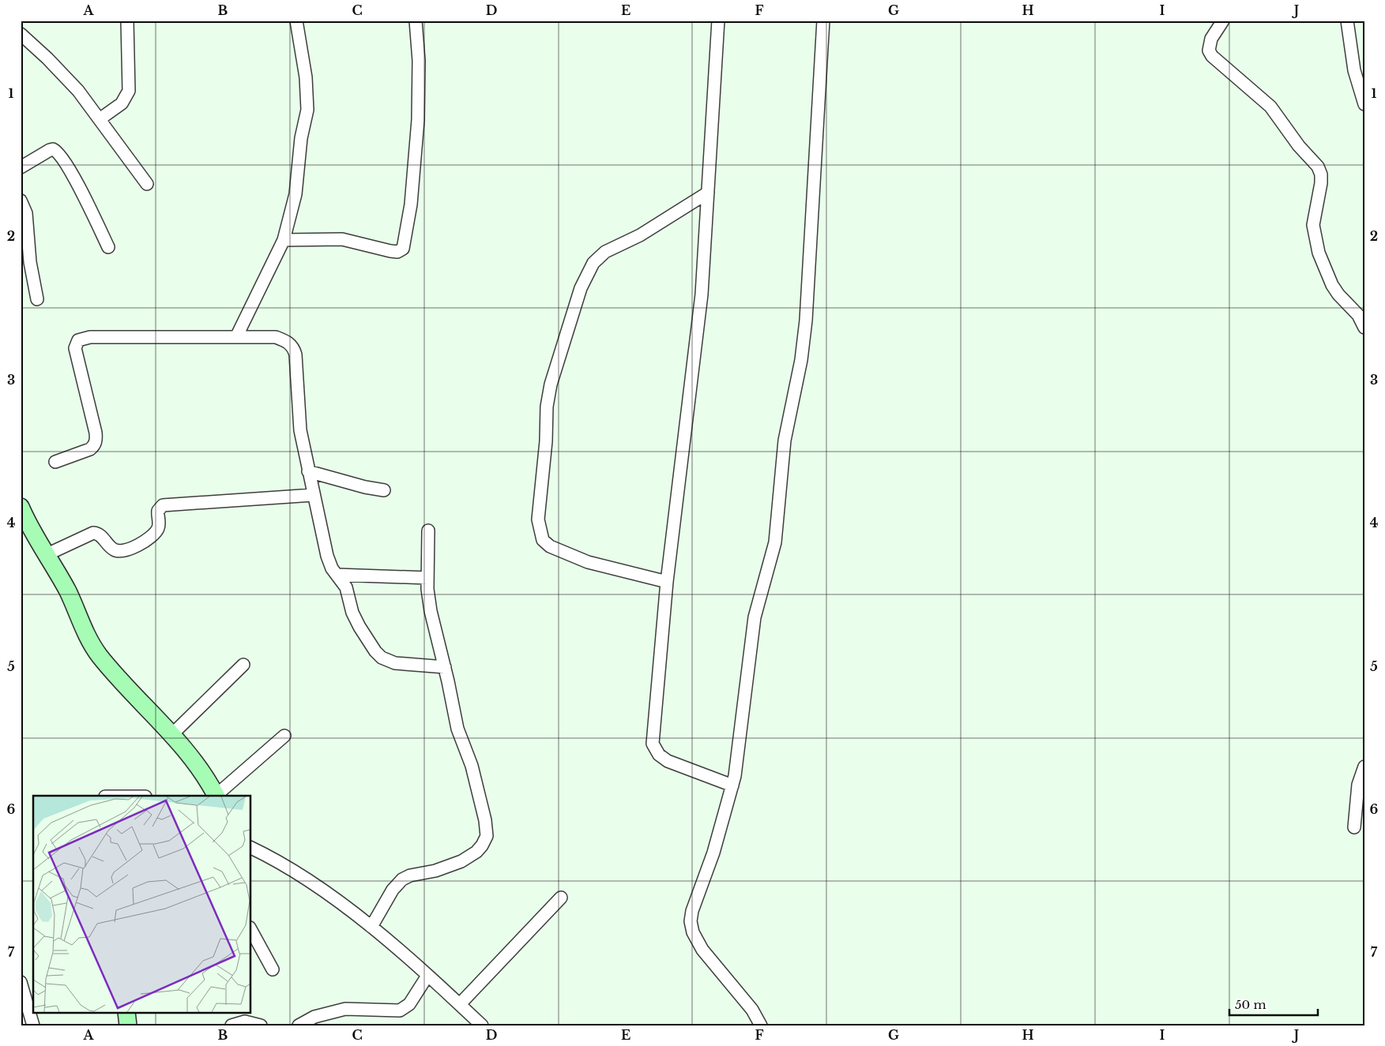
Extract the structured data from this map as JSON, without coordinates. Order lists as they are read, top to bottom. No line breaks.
{"scale_bar":"50 m","grid":{"columns":["A","B","C","D","E","F","G","H","I","J"],"rows":["1","2","3","4","5","6","7"]}}
